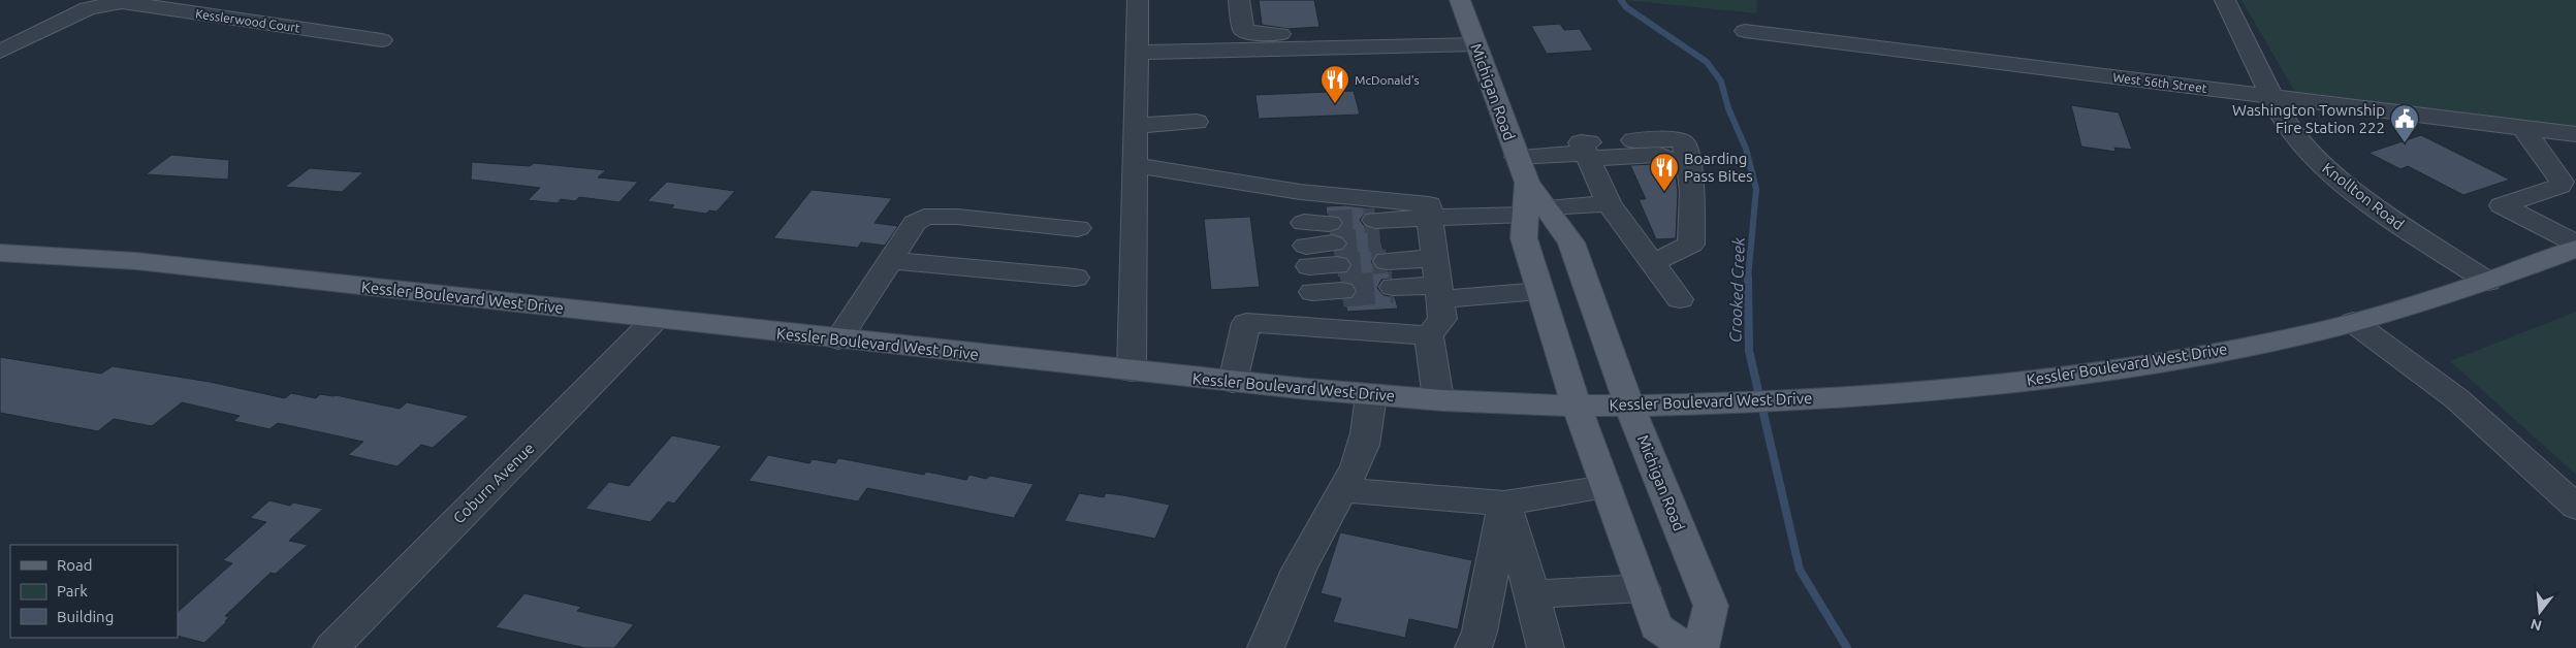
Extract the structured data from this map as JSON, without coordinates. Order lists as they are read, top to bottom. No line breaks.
{"streets":{"main road":["Michigan Road","Kessler Boulevard West Drive"],"street":["Kesslerwood Court","West 56th Street","Knollton Road","Coburn Avenue"]},"crossings":[["West 56th Street","Knollton Road"],["Michigan Road","Kessler Boulevard West Drive"],["Knollton Road","Kessler Boulevard West Drive"],["Kessler Boulevard West Drive","Coburn Avenue"]],"water":["Crooked Creek"],"places":{"restaurant":["McDonald's","Boarding Pass Bites"],"public building":["Washington Township Fire Station 222"]},"legend":["Road","Park","Building"],"north":"bottom"}
